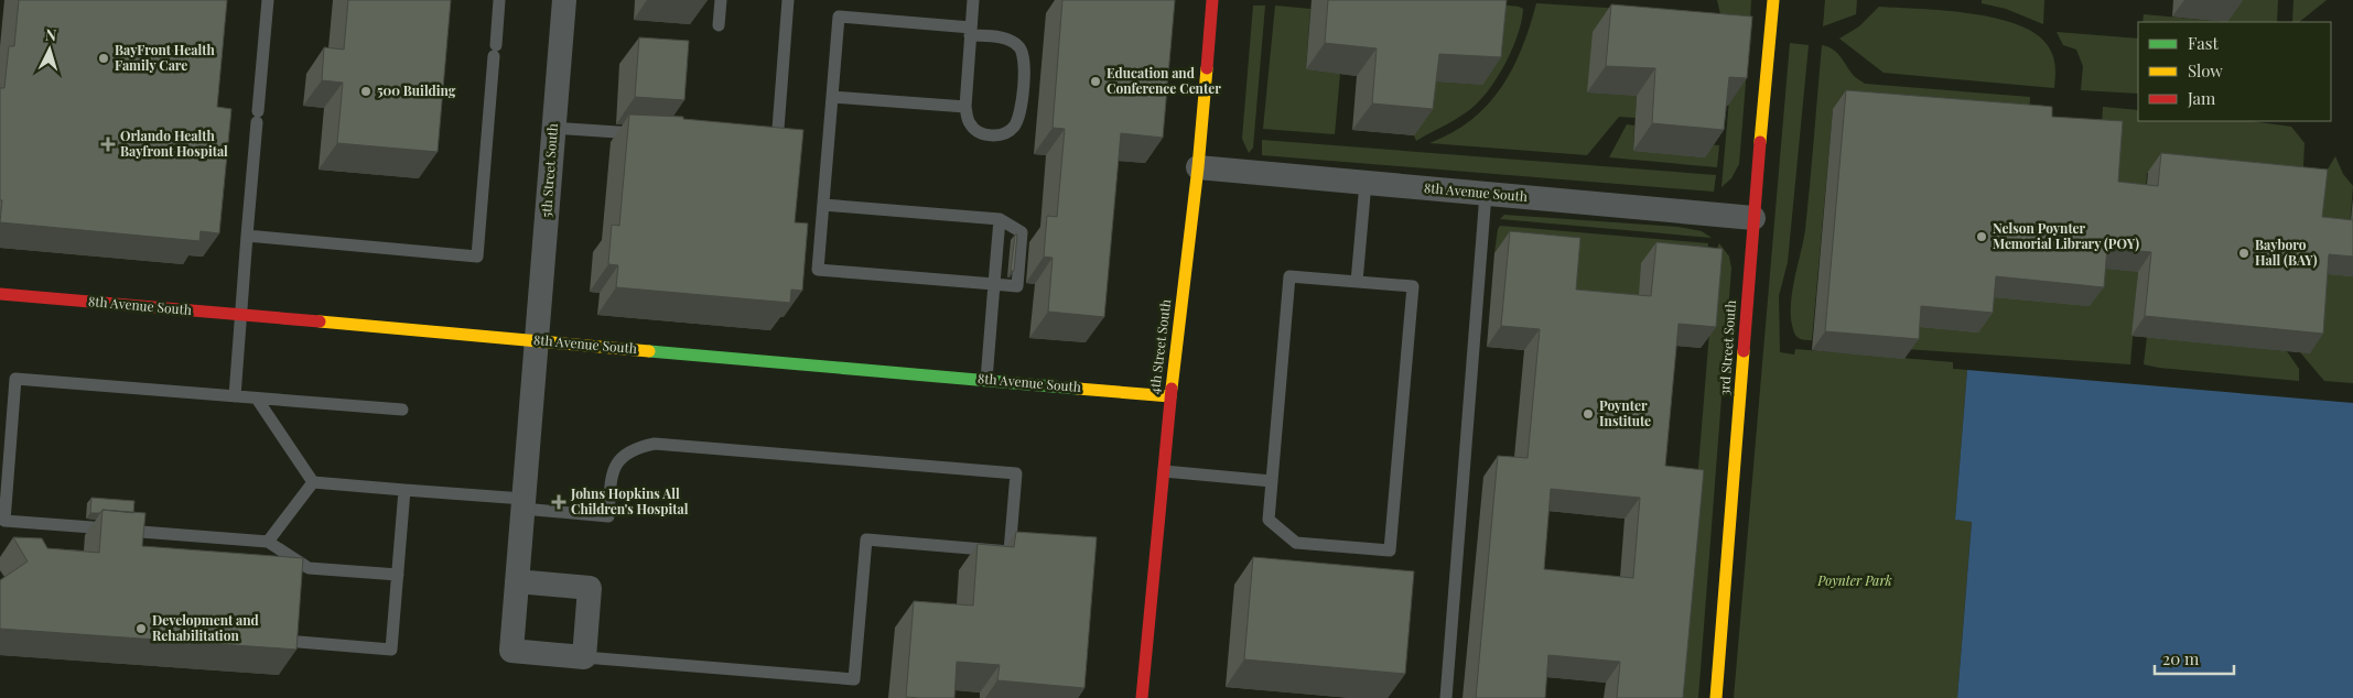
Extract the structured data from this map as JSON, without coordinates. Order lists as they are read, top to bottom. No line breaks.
{"streets":{"street":["5th Street South","8th Avenue South","4th Street South","3rd Street South"]},"crossings":[["5th Street South","8th Avenue South"],["8th Avenue South","4th Street South"],["8th Avenue South","3rd Street South"]],"parks":["Poynter Park"],"places":{"other":["BayFront Health Family Care","Education and Conference Center","500 Building","Nelson Poynter Memorial Library (POY)","Bayboro Hall (BAY)","Poynter Institute","Development and Rehabilitation"],"health":["Orlando Health Bayfront Hospital","Johns Hopkins All Children's Hospital"]},"legend":["Fast","Slow","Jam"],"scale_bar":"20 m","north":"top"}
